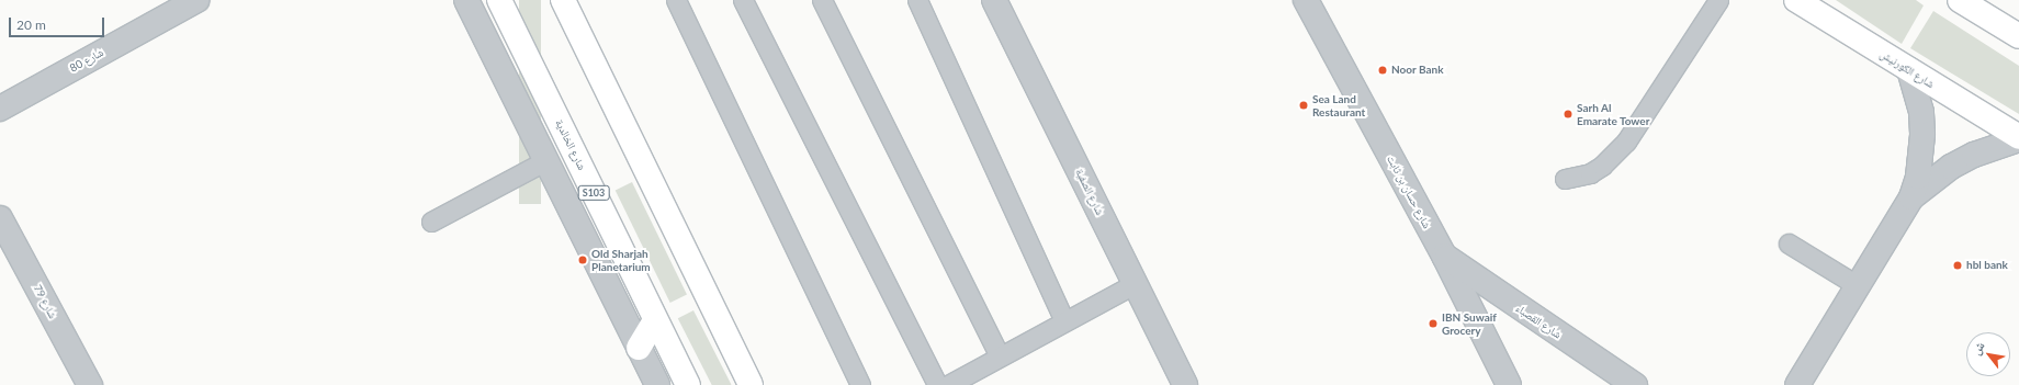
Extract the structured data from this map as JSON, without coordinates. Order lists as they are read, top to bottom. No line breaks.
{"streets":{"main road":["شارع الكورنيش","شارع الخالدية","S103"],"street":["شارع 80","شارع الصفية","شارع حسان بن ثابت","شارع 79","شارع القصباء"]},"crossings":[["شارع حسان بن ثابت","شارع القصباء"]],"places":["Noor Bank","Sea Land Restaurant","Sarh Al Emarate Tower","Old Sharjah Planetarium","hbl bank","IBN Suwaif Grocery"],"scale_bar":"20 m","north":"top left"}
